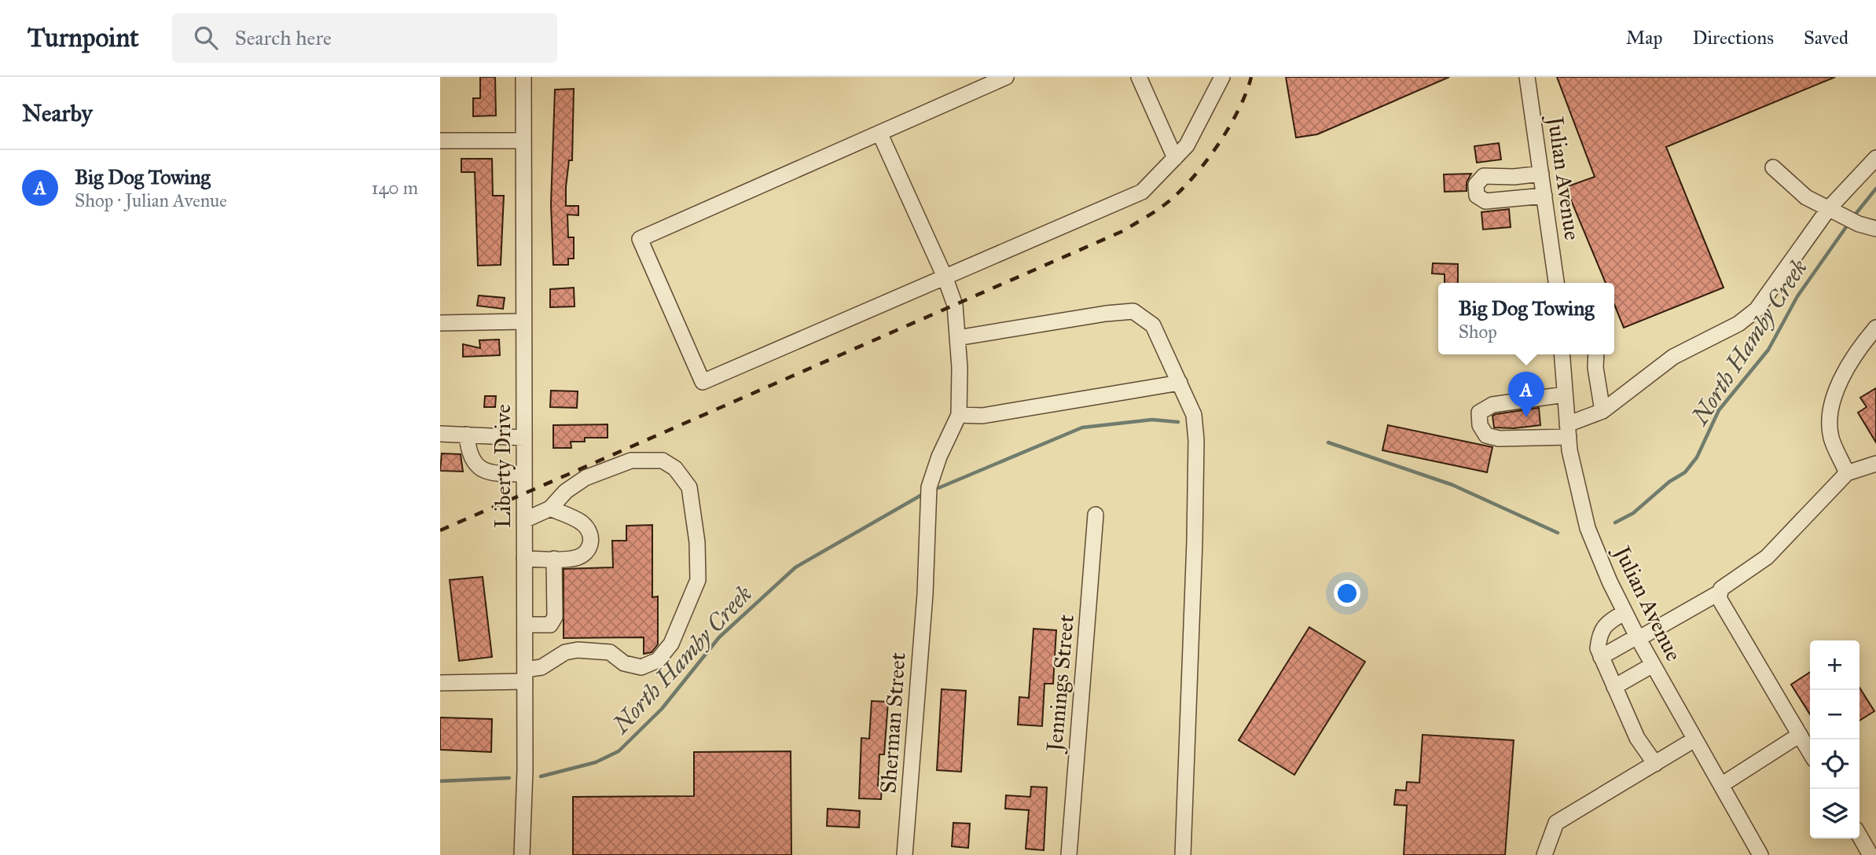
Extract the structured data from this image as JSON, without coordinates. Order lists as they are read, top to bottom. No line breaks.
{"streets":{"street":["Julian Avenue","Liberty Drive","Jennings Street","Sherman Street"]},"water":["North Hamby Creek"],"page":{"header":"Turnpoint","search":"Search here","nav":["Map","Directions","Saved"],"heading":"Nearby","list":[{"mark":"A","name":"Big Dog Towing","note":"Shop · Julian Avenue","value":"140 m"}],"popup":["Big Dog Towing","Shop"],"pins":"A","map_buttons":["+","−"]}}
